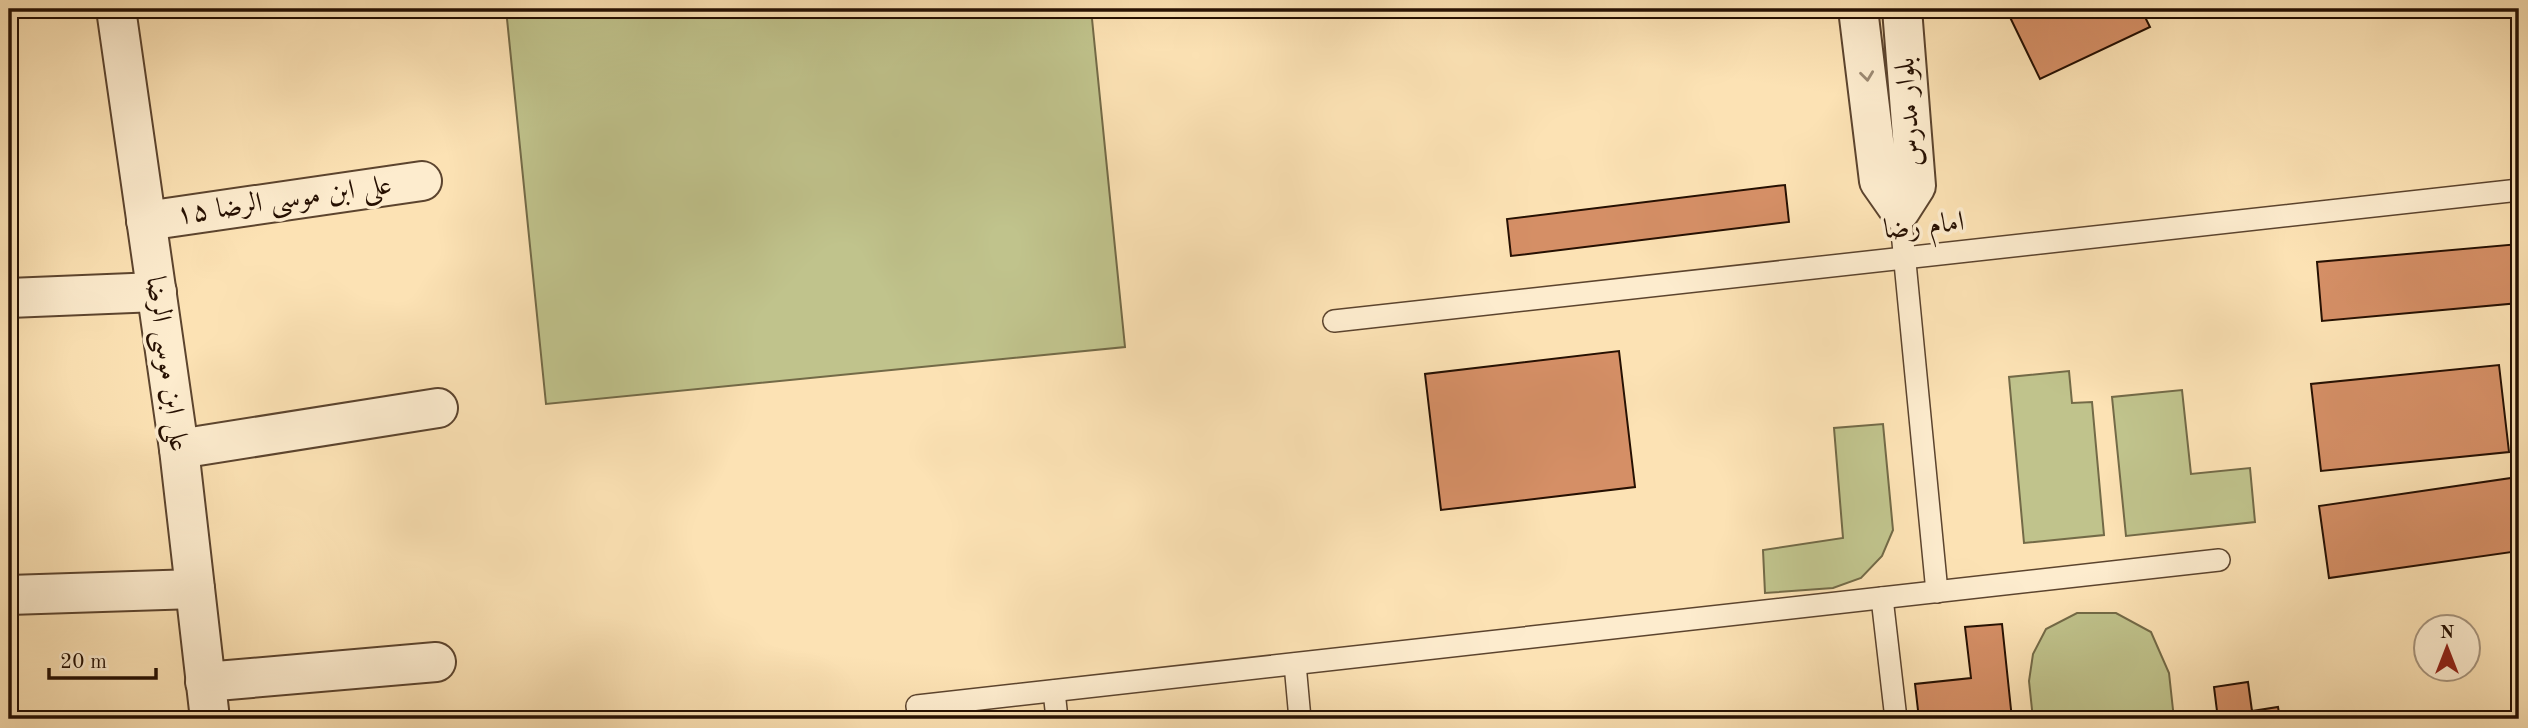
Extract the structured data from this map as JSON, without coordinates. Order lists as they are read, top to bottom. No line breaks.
{"streets":{"street":["بلوار مدرس","علی ابن موسی الرضا ۱۵","علی ابن موسی الرضا"],"lane":["امام رضا"]},"crossings":[["علی ابن موسی الرضا ۱۵","علی ابن موسی الرضا"]],"scale_bar":"20 m","north":"top"}
